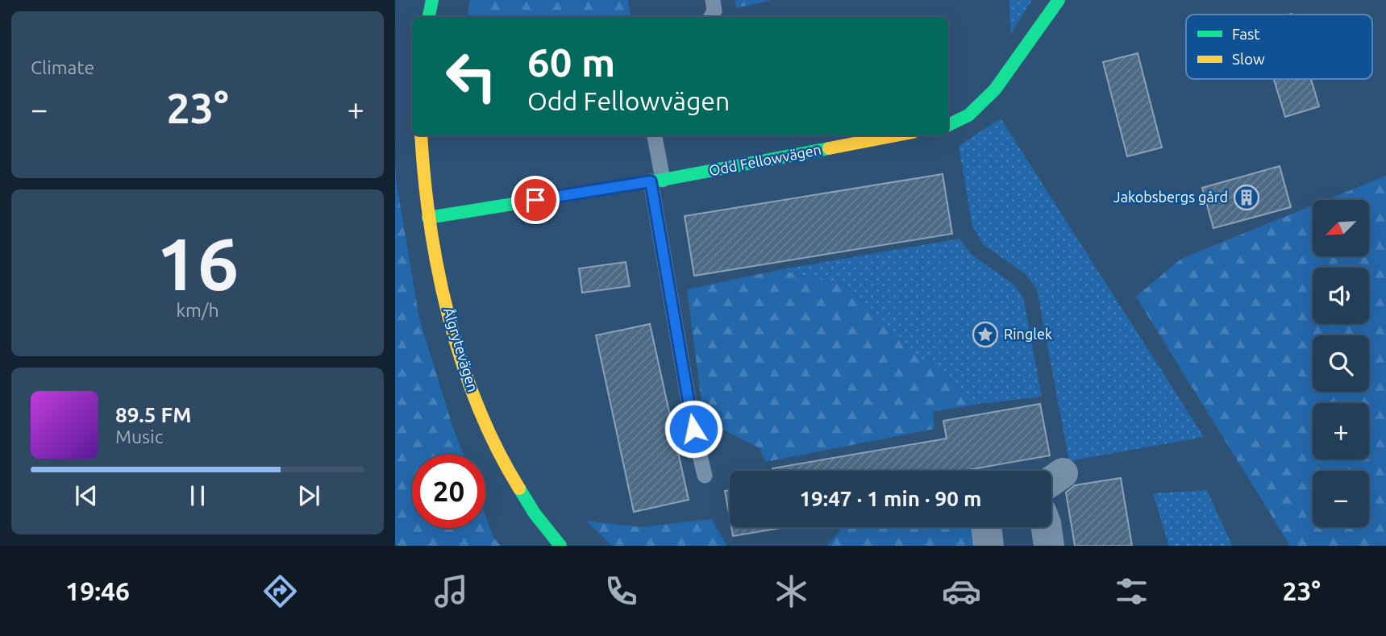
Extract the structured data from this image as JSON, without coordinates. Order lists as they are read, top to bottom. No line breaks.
{"streets":{"street":["Odd Fellowvägen","Ålgrytevägen"]},"crossings":[["Odd Fellowvägen","Ålgrytevägen"]],"places":{"building":["Jakobsbergs gård"],"place":["Ringlek"]},"legend":["Fast","Slow"],"north":"bottom left","page":{"tile":["Climate",["16","km/h"]],"turn":["60 m","Odd Fellowvägen"],"heat":["−","23°","+"],"map_buttons":["+","−"],"song":["89.5 FM","Music"],"limit":"20","trip":"19:47 · 1 min · 90 m","tabs":["19:46","23°"]}}
